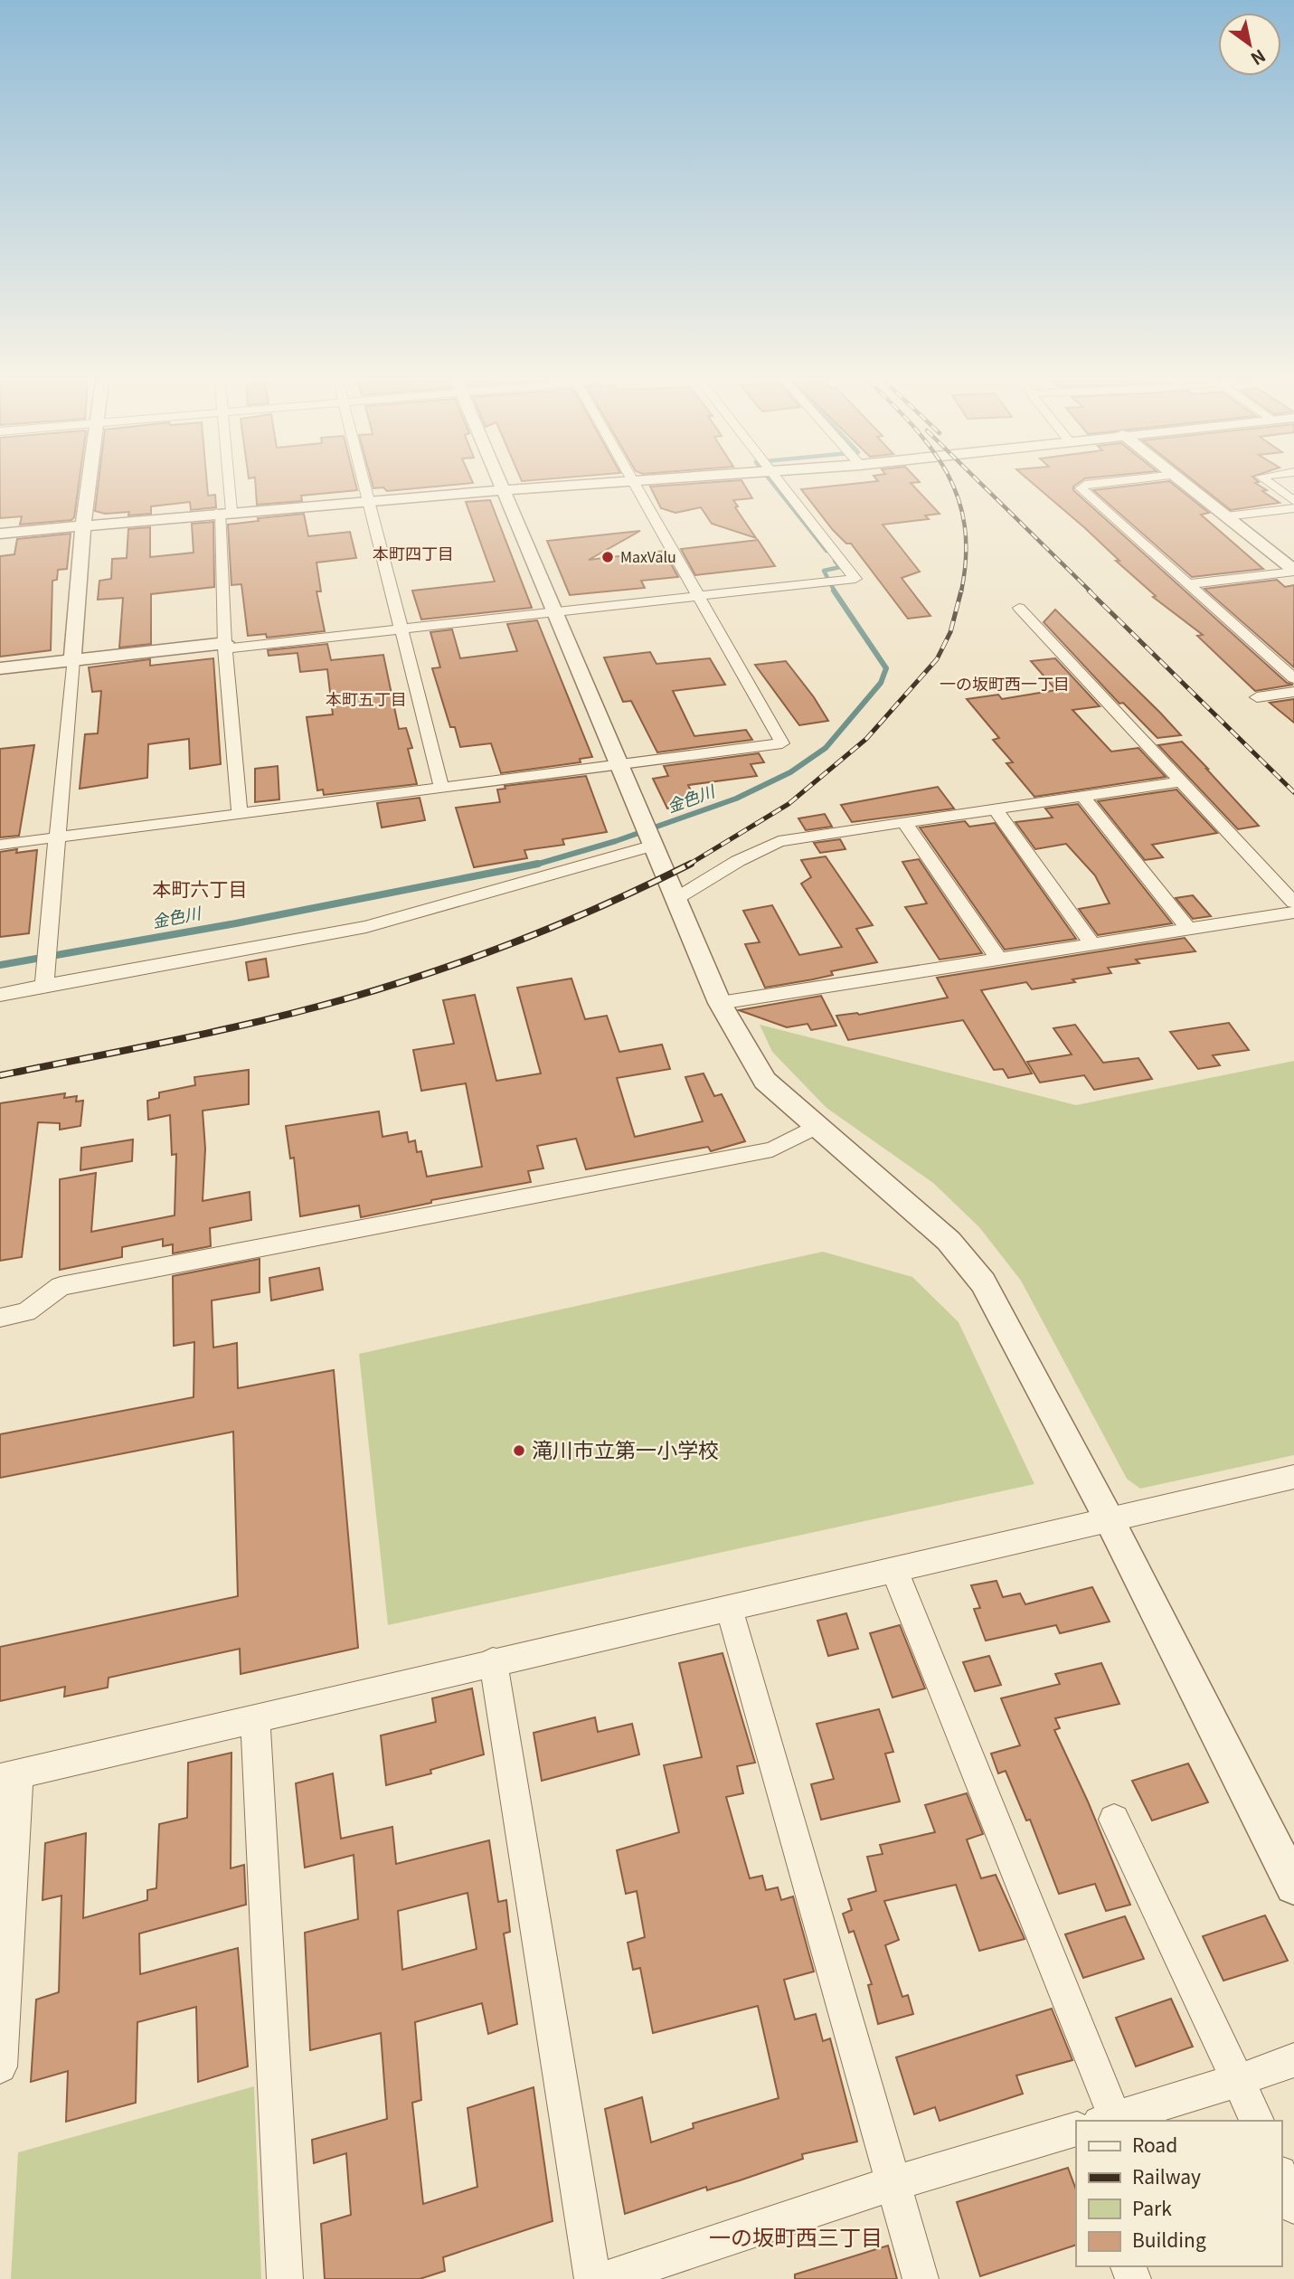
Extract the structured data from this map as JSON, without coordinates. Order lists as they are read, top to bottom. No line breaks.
{"districts":["本町四丁目","一の坂町西一丁目","本町五丁目","本町六丁目","一の坂町西三丁目"],"water":["金色川"],"places":["MaxValu","滝川市立第一小学校"],"legend":["Road","Railway","Park","Building"],"north":"bottom right"}
